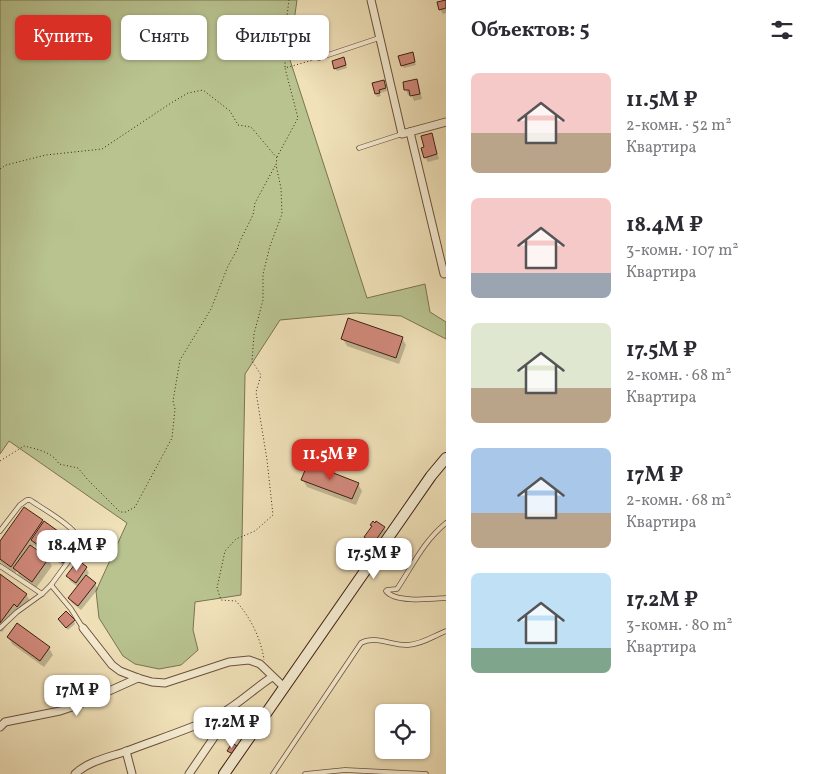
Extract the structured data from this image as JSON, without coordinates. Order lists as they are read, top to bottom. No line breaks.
{"page":{"heading":"Объектов: 5","chip":["Купить","Снять","Фильтры"],"list":[{"name":"11.5M ₽","note":"2-комн. · 52 m² · Квартира"},{"name":"18.4M ₽","note":"3-комн. · 107 m² · Квартира"},{"name":"17.5M ₽","note":"2-комн. · 68 m² · Квартира"},{"name":"17M ₽","note":"2-комн. · 68 m² · Квартира"},{"name":"17.2M ₽","note":"3-комн. · 80 m² · Квартира"}],"price":["11.5M ₽","18.4M ₽","17.5M ₽","17M ₽","17.2M ₽"]}}
